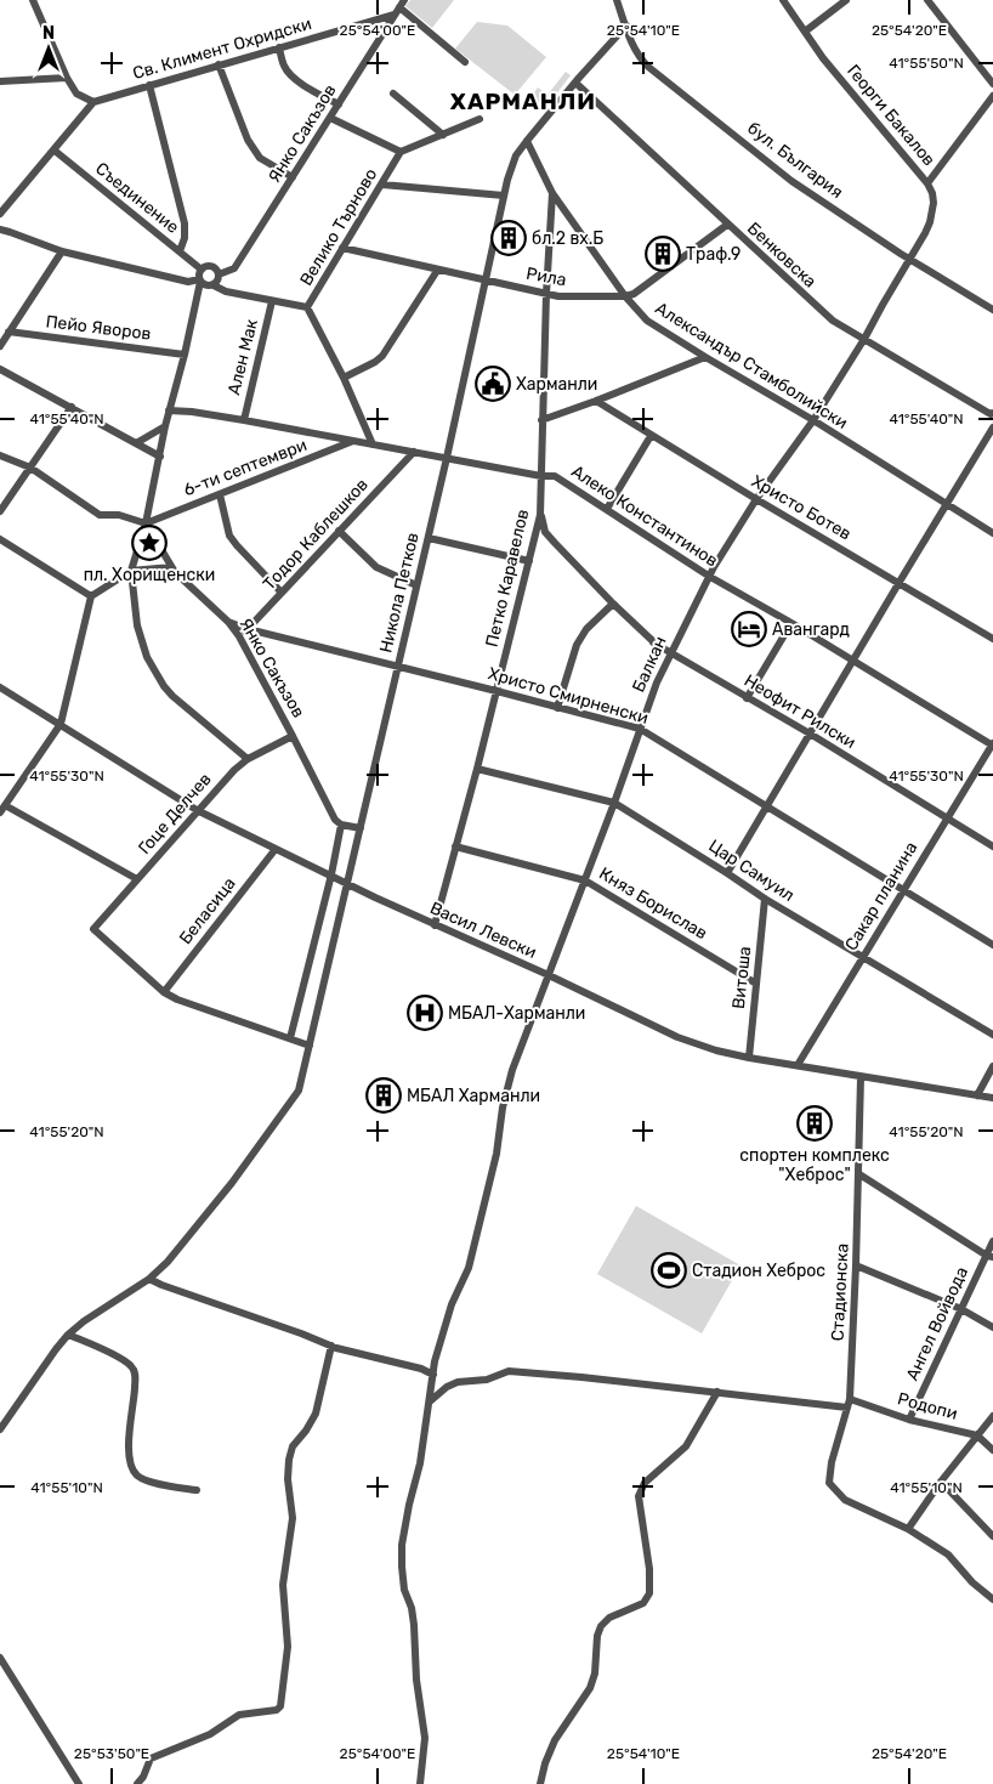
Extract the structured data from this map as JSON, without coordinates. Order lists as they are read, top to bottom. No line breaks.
{"streets":{"street":["Св. Климент Охридски","Георги Бакалов","Янко Сакъзов","бул. България","Съединение","Велико Търново","Бенковска","Рила","Пейо Яворов","Ален Мак","Александър Стамболийски","6-ти септември","Христо Ботев","Алеко Константинов","Тодор Каблешков","Петко Каравелов","Никола Петков","Балкан","Христо Смирненски","Неофит Рилски","Гоце Делчев","Цар Самуил","Сакар планина","Княз Борислав","Беласица","Васил Левски","Витоша","Стадионска","Ангел Войвода","Родопи"]},"crossings":[["Св. Климент Охридски","Янко Сакъзов"],["Георги Бакалов","бул. България"],["Георги Бакалов","Балкан"],["Янко Сакъзов","Съединение"],["Янко Сакъзов","Велико Търново"],["Янко Сакъзов","6-ти септември"],["Янко Сакъзов","Тодор Каблешков"],["Янко Сакъзов","Христо Смирненски"],["Янко Сакъзов","Гоце Делчев"],["бул. България","Никола Петков"],["бул. България","Балкан"],["Съединение","Велико Търново"],["Велико Търново","Рила"],["Велико Търново","Ален Мак"],["Бенковска","Никола Петков"],["Бенковска","Балкан"],["Рила","Александър Стамболийски"],["Рила","Петко Каравелов"],["Рила","Никола Петков"],["Ален Мак","Алеко Константинов"],["Александър Стамболийски","Петко Каравелов"],["Александър Стамболийски","Никола Петков"],["Александър Стамболийски","Балкан"],["6-ти септември","Алеко Константинов"],["Христо Ботев","Балкан"],["Алеко Константинов","Тодор Каблешков"],["Алеко Константинов","Петко Каравелов"],["Алеко Константинов","Никола Петков"],["Алеко Константинов","Балкан"],["Алеко Константинов","Сакар планина"],["Тодор Каблешков","Христо Смирненски"],["Петко Каравелов","Христо Смирненски"],["Петко Каравелов","Неофит Рилски"],["Петко Каравелов","Цар Самуил"],["Петко Каравелов","Княз Борислав"],["Петко Каравелов","Васил Левски"],["Никола Петков","Христо Смирненски"],["Никола Петков","Васил Левски"],["Балкан","Христо Смирненски"],["Балкан","Неофит Рилски"],["Балкан","Цар Самуил"],["Балкан","Княз Борислав"],["Балкан","Васил Левски"],["Балкан","Родопи"],["Христо Смирненски","Сакар планина"],["Неофит Рилски","Сакар планина"],["Гоце Делчев","Беласица"],["Гоце Делчев","Васил Левски"],["Цар Самуил","Сакар планина"],["Цар Самуил","Витоша"],["Сакар планина","Васил Левски"],["Княз Борислав","Витоша"],["Беласица","Васил Левски"],["Васил Левски","Витоша"],["Васил Левски","Стадионска"],["Стадионска","Родопи"],["Ангел Войвода","Родопи"]],"districts":["ХАРМАНЛИ"],"places":{"building":["бл.2 вх.Б","Траф.9","МБАЛ Харманли","спортен комплекс \"Хеброс\""],"public building":["Харманли"],"place":["пл. Хорищенски"],"hotel":["Авангард"],"hospital":["МБАЛ-Харманли"],"sports":["Стадион Хеброс"]},"north":"top","coordinates":["25°54'00\"E","25°54'10\"E","25°54'20\"E","41°55'50\"N","41°55'40\"N","41°55'30\"N","41°55'20\"N","41°55'10\"N","25°53'50\"E"]}
